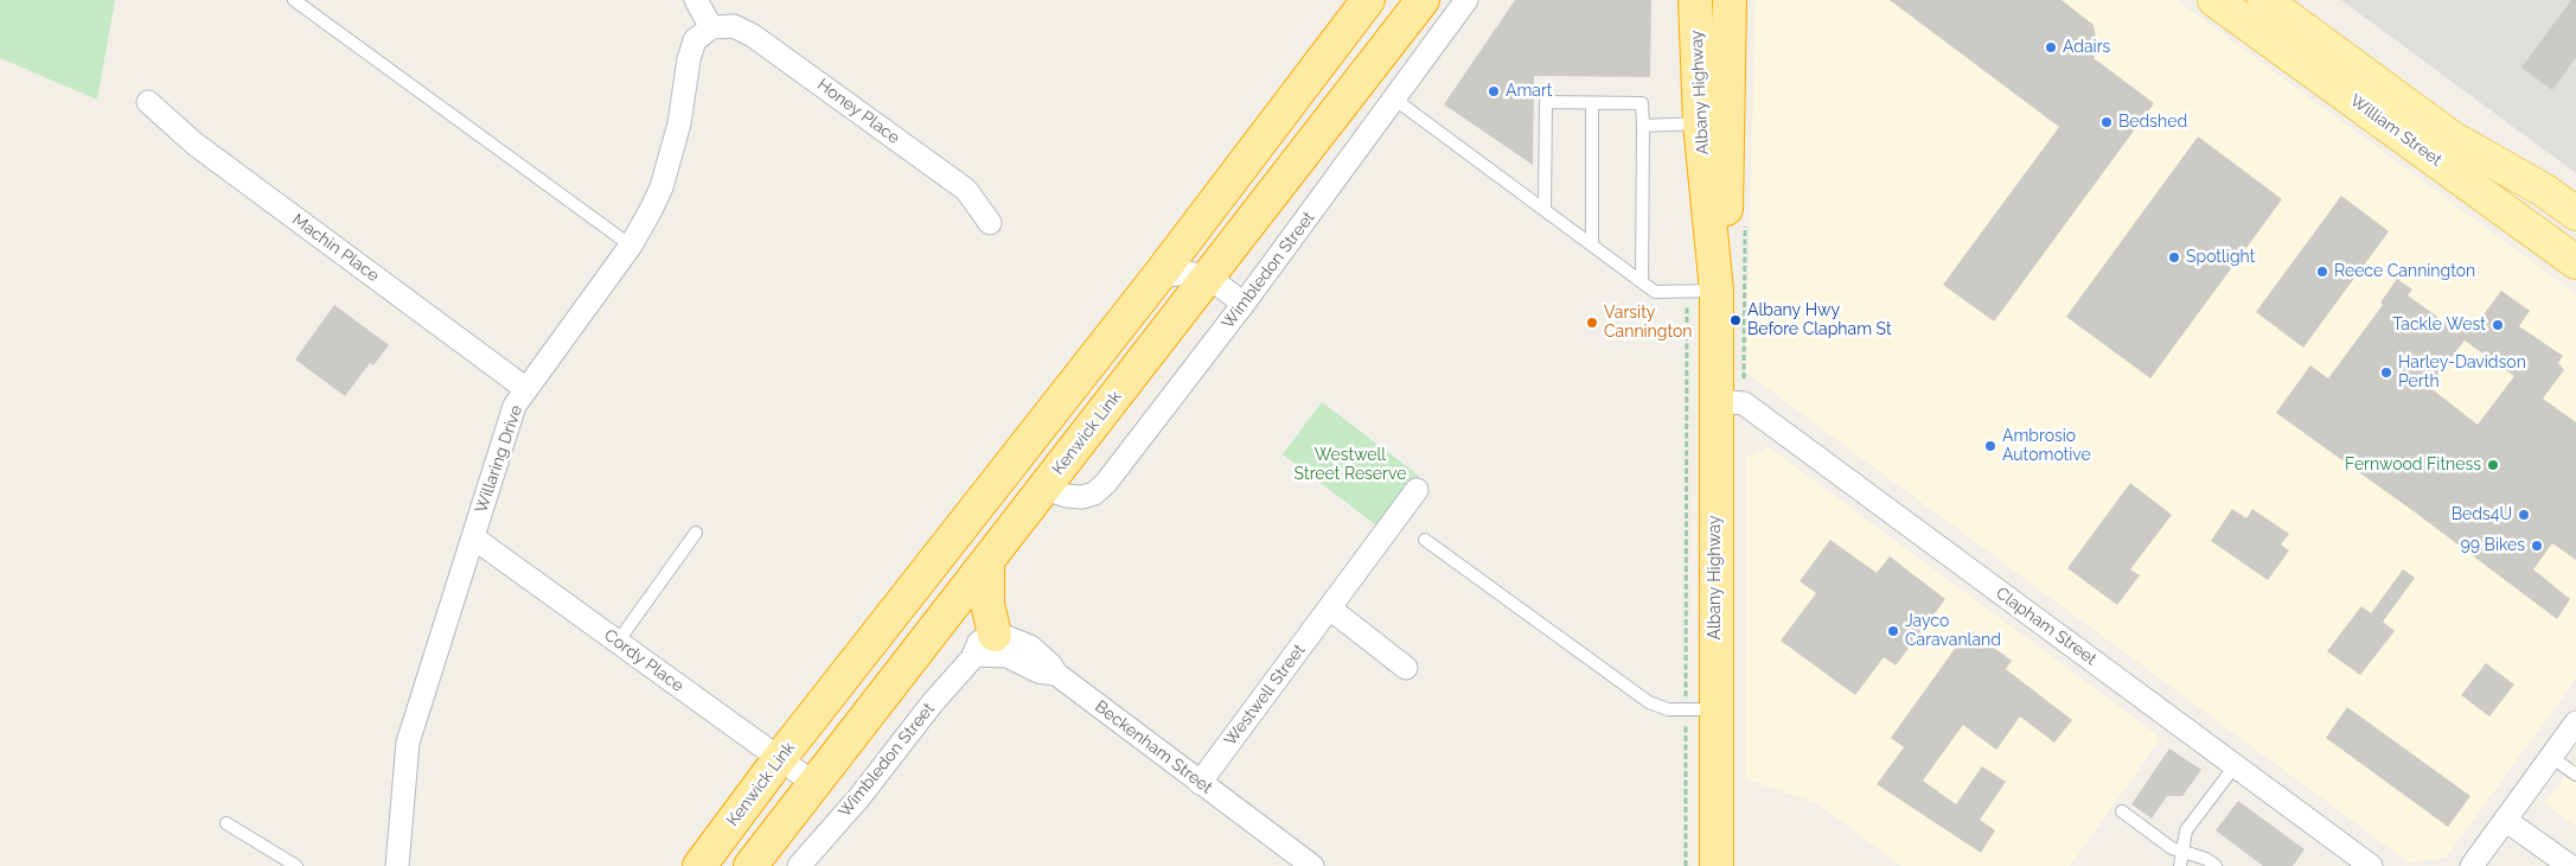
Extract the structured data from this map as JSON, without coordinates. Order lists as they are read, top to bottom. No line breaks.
{"streets":{"highway":["Albany Highway","Kenwick Link"],"main road":["William Street"],"street":["Honey Place","Machin Place","Wimbledon Street","Willaring Drive","Clapham Street","Cordy Place","Westwell Street","Beckenham Street"]},"crossings":[["Albany Highway","Clapham Street"],["Honey Place","Willaring Drive"],["Machin Place","Willaring Drive"],["Wimbledon Street","Kenwick Link"],["Wimbledon Street","Beckenham Street"],["Kenwick Link","Cordy Place"],["Willaring Drive","Cordy Place"],["Westwell Street","Beckenham Street"]],"parks":["Westwell Street Reserve"],"places":["Adairs","Amart","Bedshed","Spotlight","Reece Cannington","Albany Hwy Before Clapham St","Varsity Cannington","Tackle West","Harley-Davidson Perth","Ambrosio Automotive","Fernwood Fitness","Beds4U","99 Bikes","Jayco Caravanland"]}
